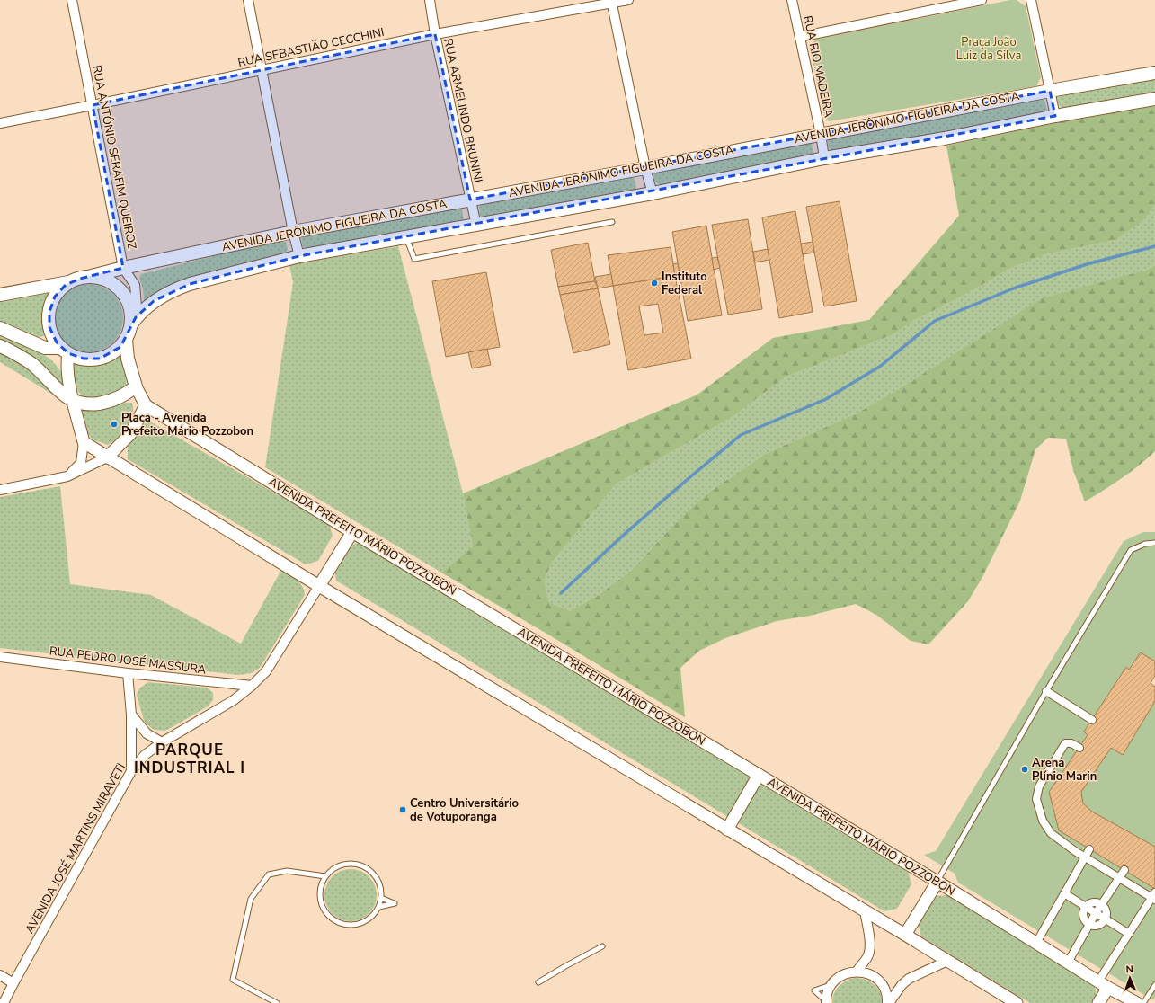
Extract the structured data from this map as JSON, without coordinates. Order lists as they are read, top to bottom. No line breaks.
{"streets":{"main road":["AVENIDA JERÔNIMO FIGUEIRA DA COSTA"],"street":["RUA SEBASTIÃO CECCHINI","RUA RIO MADEIRA","RUA ARMELINDO BRUNINI","RUA ANTÔNIO SERAFIM QUEIROZ","AVENIDA PREFEITO MÁRIO POZZOBON","RUA PEDRO JOSÉ MASSURA","AVENIDA JOSÉ MARTINS MIRAVETI"]},"crossings":[["RUA SEBASTIÃO CECCHINI","RUA ARMELINDO BRUNINI"],["RUA SEBASTIÃO CECCHINI","RUA ANTÔNIO SERAFIM QUEIROZ"],["RUA RIO MADEIRA","AVENIDA JERÔNIMO FIGUEIRA DA COSTA"],["RUA ARMELINDO BRUNINI","AVENIDA JERÔNIMO FIGUEIRA DA COSTA"],["AVENIDA JERÔNIMO FIGUEIRA DA COSTA","RUA ANTÔNIO SERAFIM QUEIROZ"],["RUA PEDRO JOSÉ MASSURA","AVENIDA JOSÉ MARTINS MIRAVETI"]],"districts":["PARQUE INDUSTRIAL I"],"parks":["Praça João Luiz da Silva"],"places":["Instituto Federal","Placa - Avenida Prefeito Mário Pozzobon","Arena Plínio Marin","Centro Universitário de Votuporanga"],"north":"top"}
